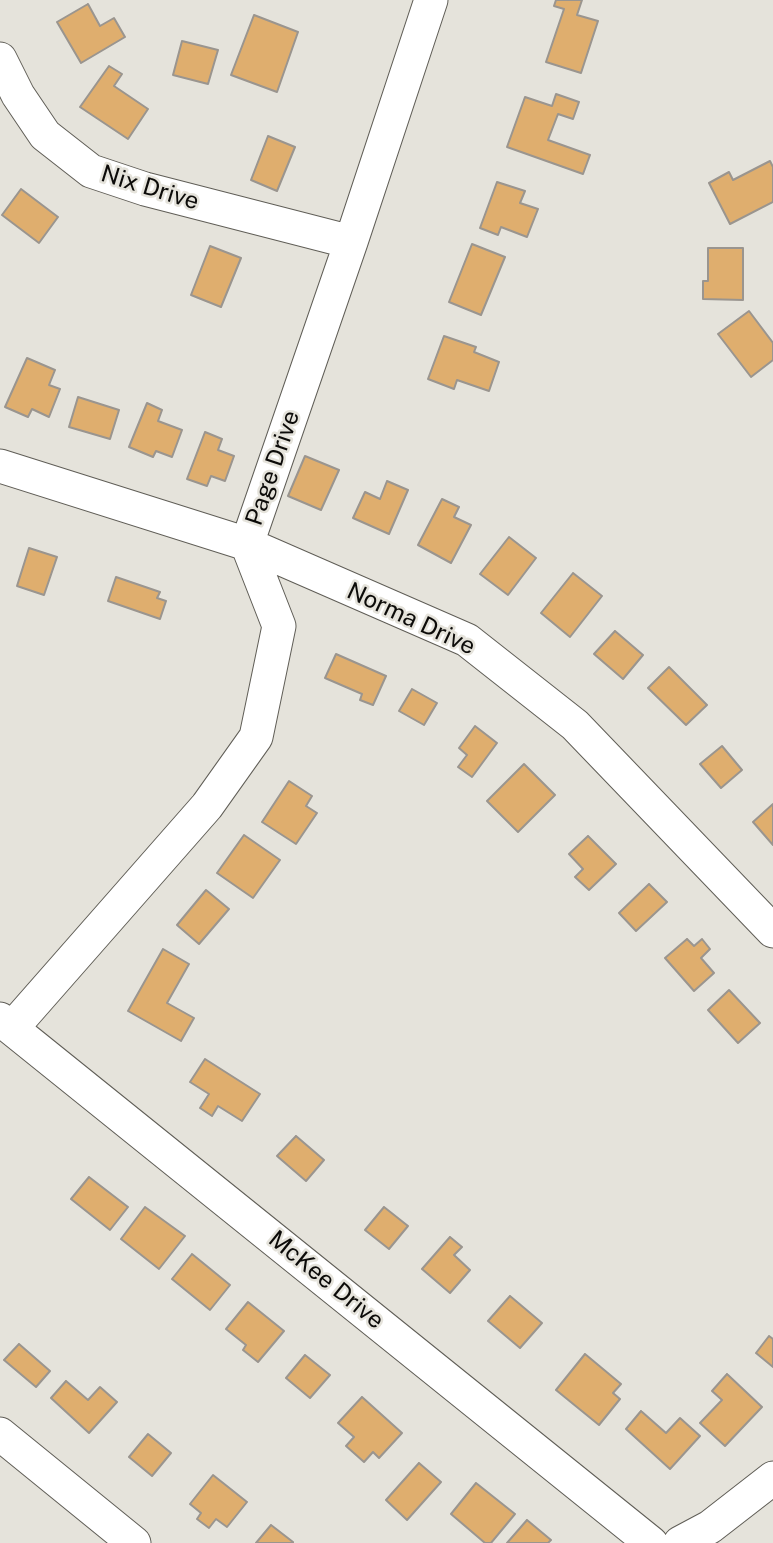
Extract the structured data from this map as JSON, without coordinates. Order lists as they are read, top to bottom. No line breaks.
{"streets":{"street":["Nix Drive","Page Drive","Norma Drive","McKee Drive"]},"crossings":[["Nix Drive","Page Drive"],["Page Drive","Norma Drive"],["Page Drive","McKee Drive"]]}
